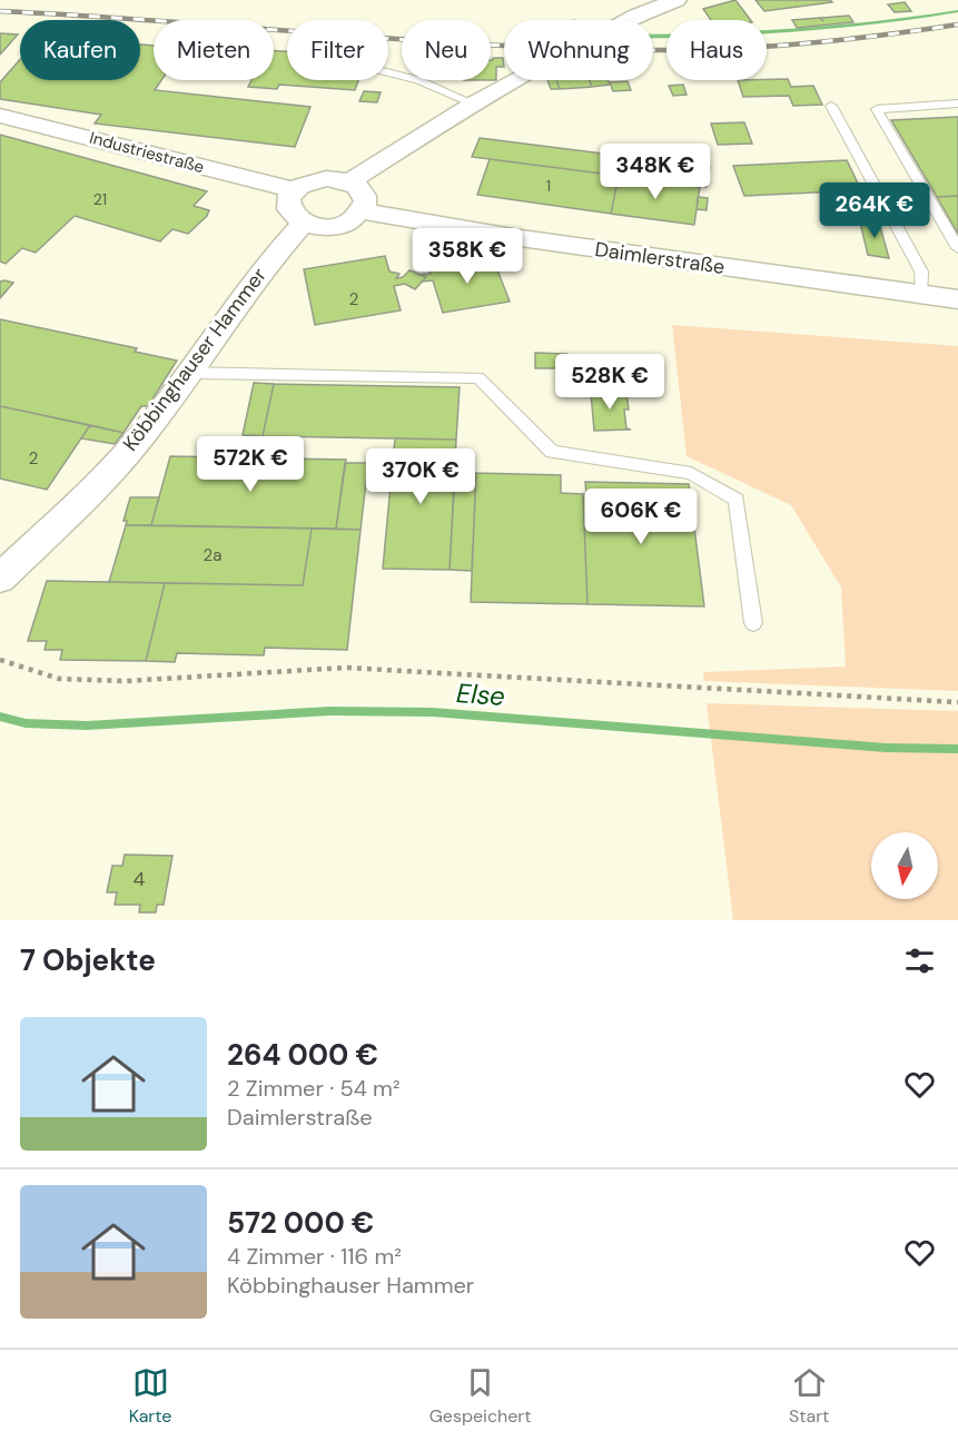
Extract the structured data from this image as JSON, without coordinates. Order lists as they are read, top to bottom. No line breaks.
{"streets":{"street":["Industriestraße","Daimlerstraße","Köbbinghauser Hammer"]},"crossings":[["Industriestraße","Daimlerstraße"],["Industriestraße","Köbbinghauser Hammer"],["Daimlerstraße","Köbbinghauser Hammer"]],"water":["Else"],"house_numbers":["1","21","2","2","2a","4"],"north":"bottom","page":{"chip":["Kaufen","Mieten","Filter","Neu","Wohnung","Haus"],"price":["348K €","264K €","358K €","528K €","572K €","370K €","606K €"],"heading":"7 Objekte","list":[{"name":"264 000 €","note":"2 Zimmer · 54 m² · Daimlerstraße"},{"name":"572 000 €","note":"4 Zimmer · 116 m² · Köbbinghauser Hammer"}],"tabs":["Karte","Gespeichert","Start"]}}
